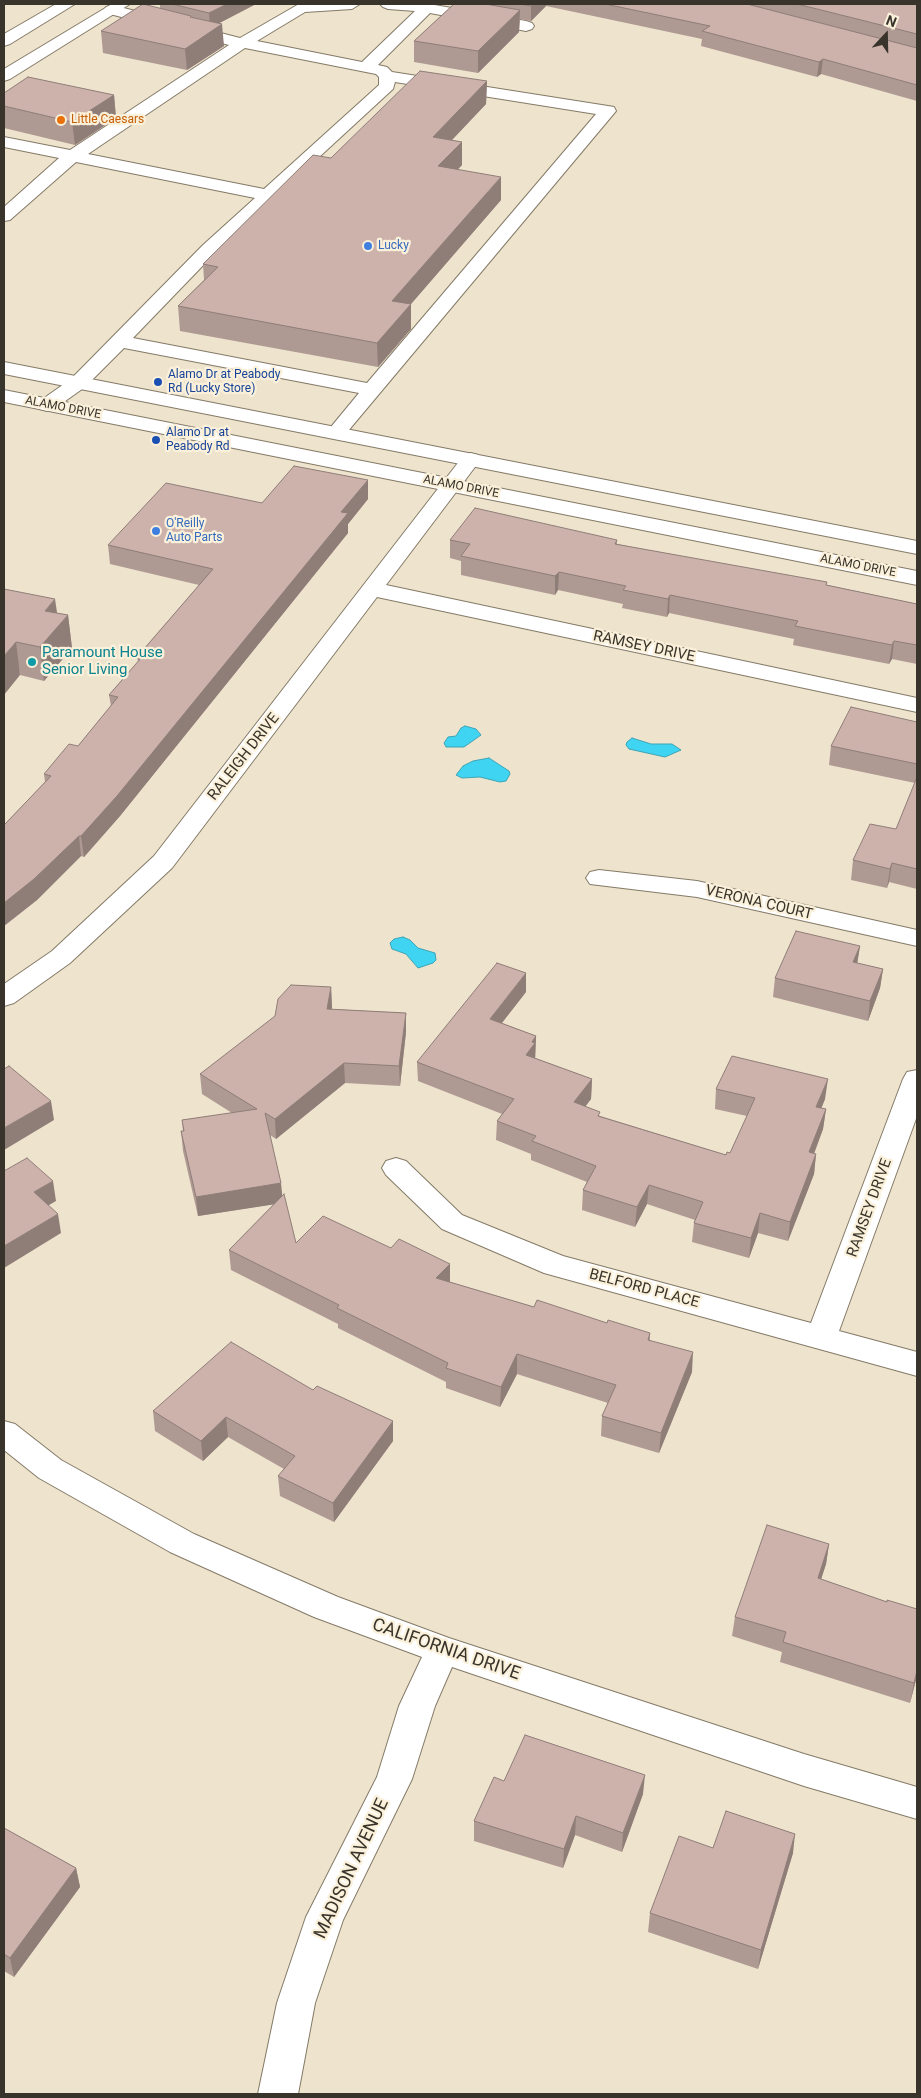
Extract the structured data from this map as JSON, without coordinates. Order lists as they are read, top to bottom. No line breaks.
{"streets":{"street":["ALAMO DRIVE","RAMSEY DRIVE","RALEIGH DRIVE","VERONA COURT","BELFORD PLACE","CALIFORNIA DRIVE","MADISON AVENUE"]},"crossings":[["ALAMO DRIVE","RALEIGH DRIVE"],["RAMSEY DRIVE","RALEIGH DRIVE"],["RAMSEY DRIVE","BELFORD PLACE"],["CALIFORNIA DRIVE","MADISON AVENUE"]],"places":["Little Caesars","Lucky","Alamo Dr at Peabody Rd (Lucky Store)","Alamo Dr at Peabody Rd","O'Reilly Auto Parts","Paramount House Senior Living"],"north":"top"}
